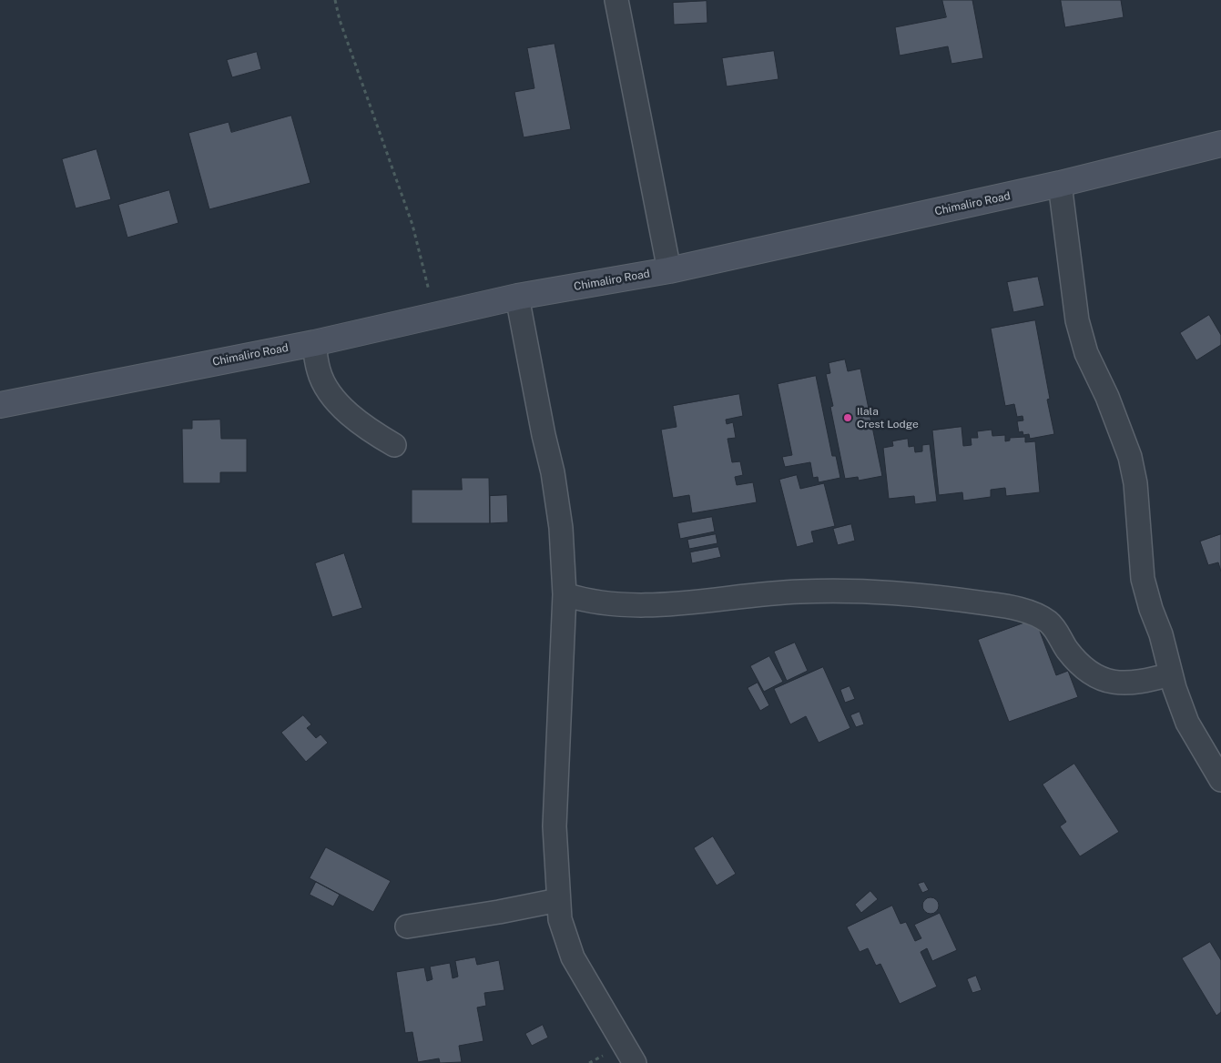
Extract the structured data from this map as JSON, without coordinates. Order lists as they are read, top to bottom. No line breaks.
{"streets":{"street":["Chimaliro Road"]},"places":["Ilala Crest Lodge"]}
